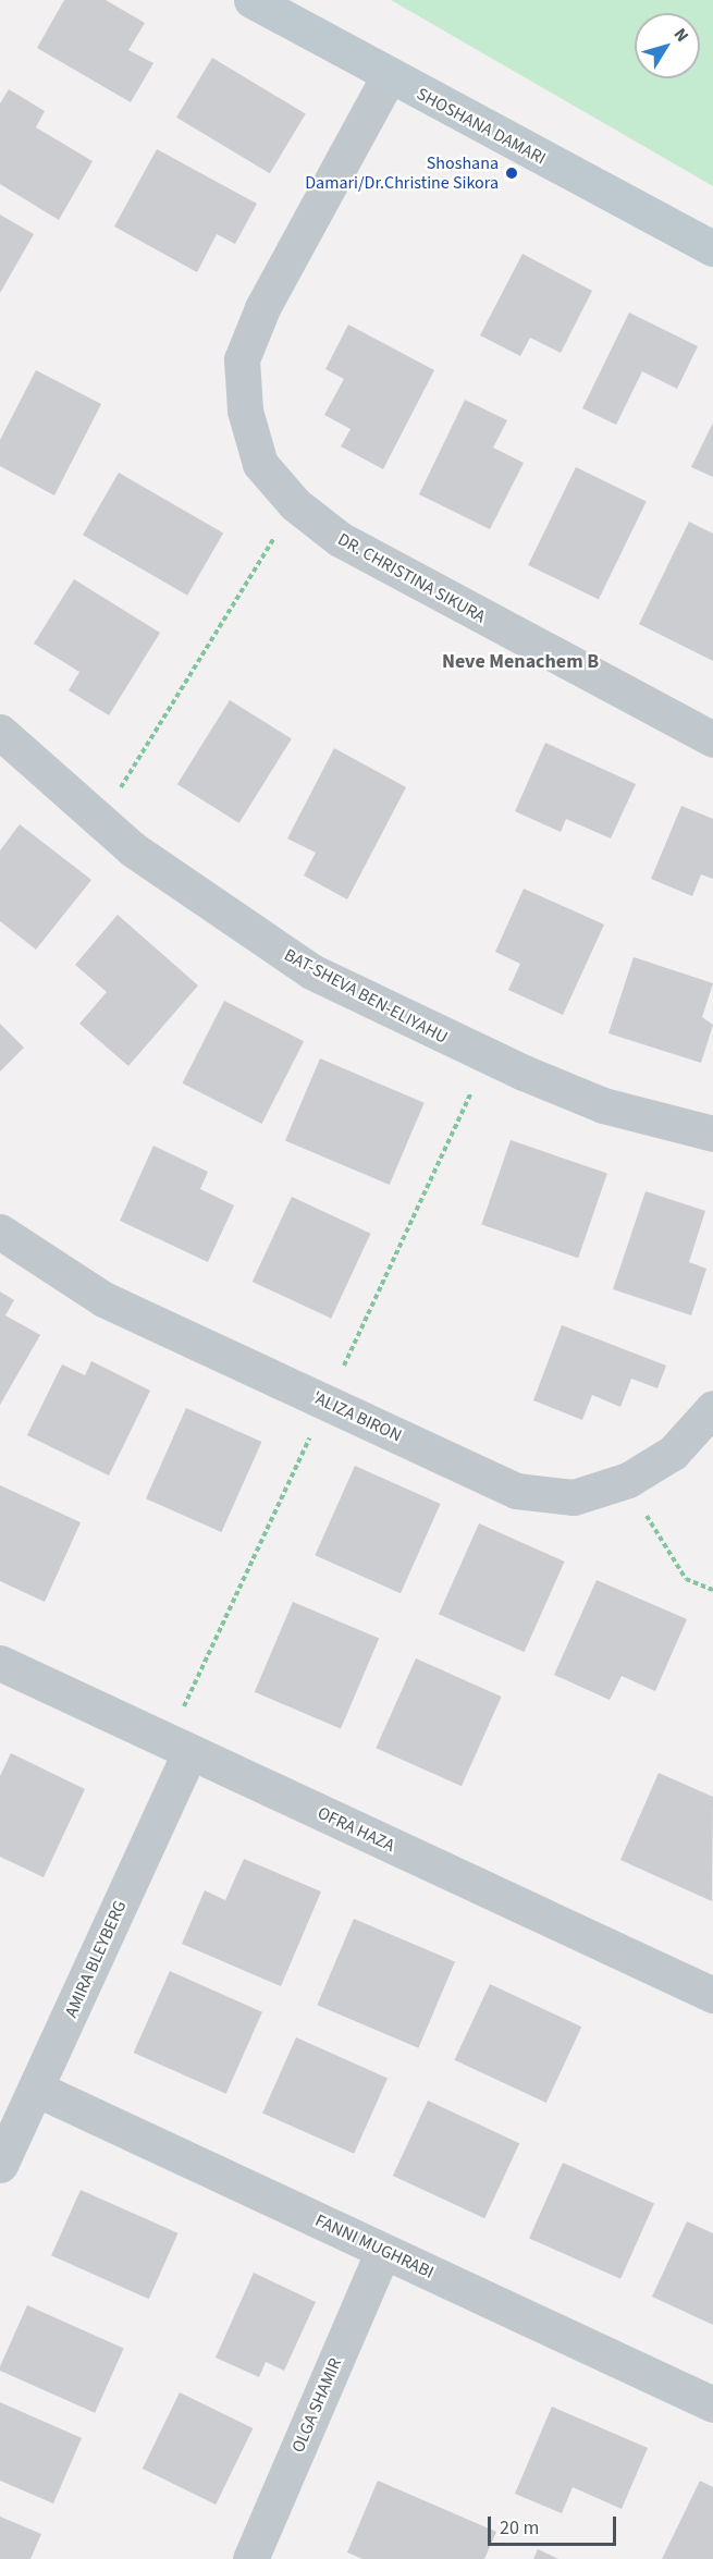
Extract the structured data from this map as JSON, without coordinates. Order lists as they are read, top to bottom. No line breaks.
{"streets":{"street":["SHOSHANA DAMARI","DR. CHRISTINA SIKURA","BAT-SHEVA BEN-ELIYAHU","'ALIZA BIRON","OFRA HAZA","AMIRA BLEYBERG","FANNI MUGHRABI","OLGA SHAMIR"]},"crossings":[["SHOSHANA DAMARI","DR. CHRISTINA SIKURA"],["OFRA HAZA","AMIRA BLEYBERG"],["AMIRA BLEYBERG","FANNI MUGHRABI"],["FANNI MUGHRABI","OLGA SHAMIR"]],"districts":["Neve Menachem B"],"places":["Shoshana Damari/Dr.Christine Sikora"],"scale_bar":"20 m","north":"top right"}
